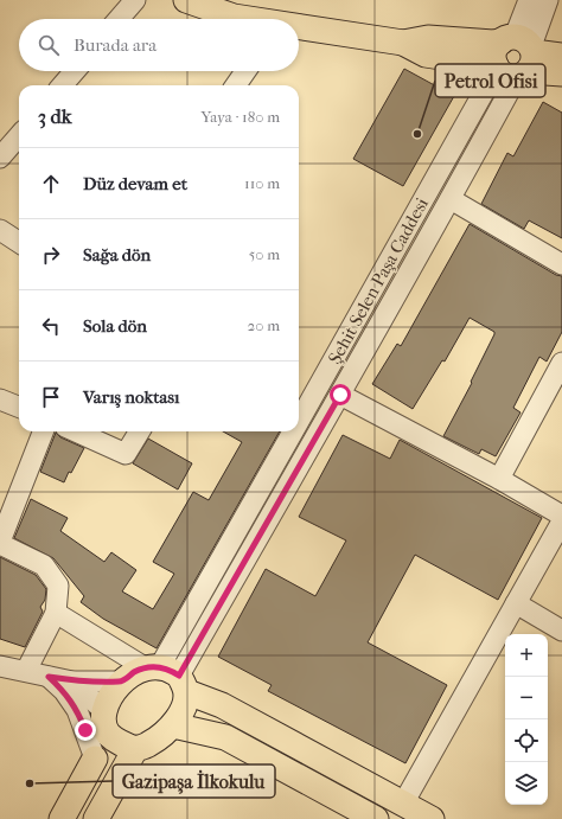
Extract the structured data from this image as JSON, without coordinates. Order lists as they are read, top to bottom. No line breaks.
{"streets":{"street":["Şehit Selen Paşa Caddesi"]},"places":["Petrol Ofisi","Gazipaşa İlkokulu"],"page":{"search":"Burada ara","heading":["3 dk","Yaya · 180 m"],"list":[["Düz devam et","110 m"],["Sağa dön","50 m"],["Sola dön","20 m"],"Varış noktası"],"map_buttons":["+","−"]}}
